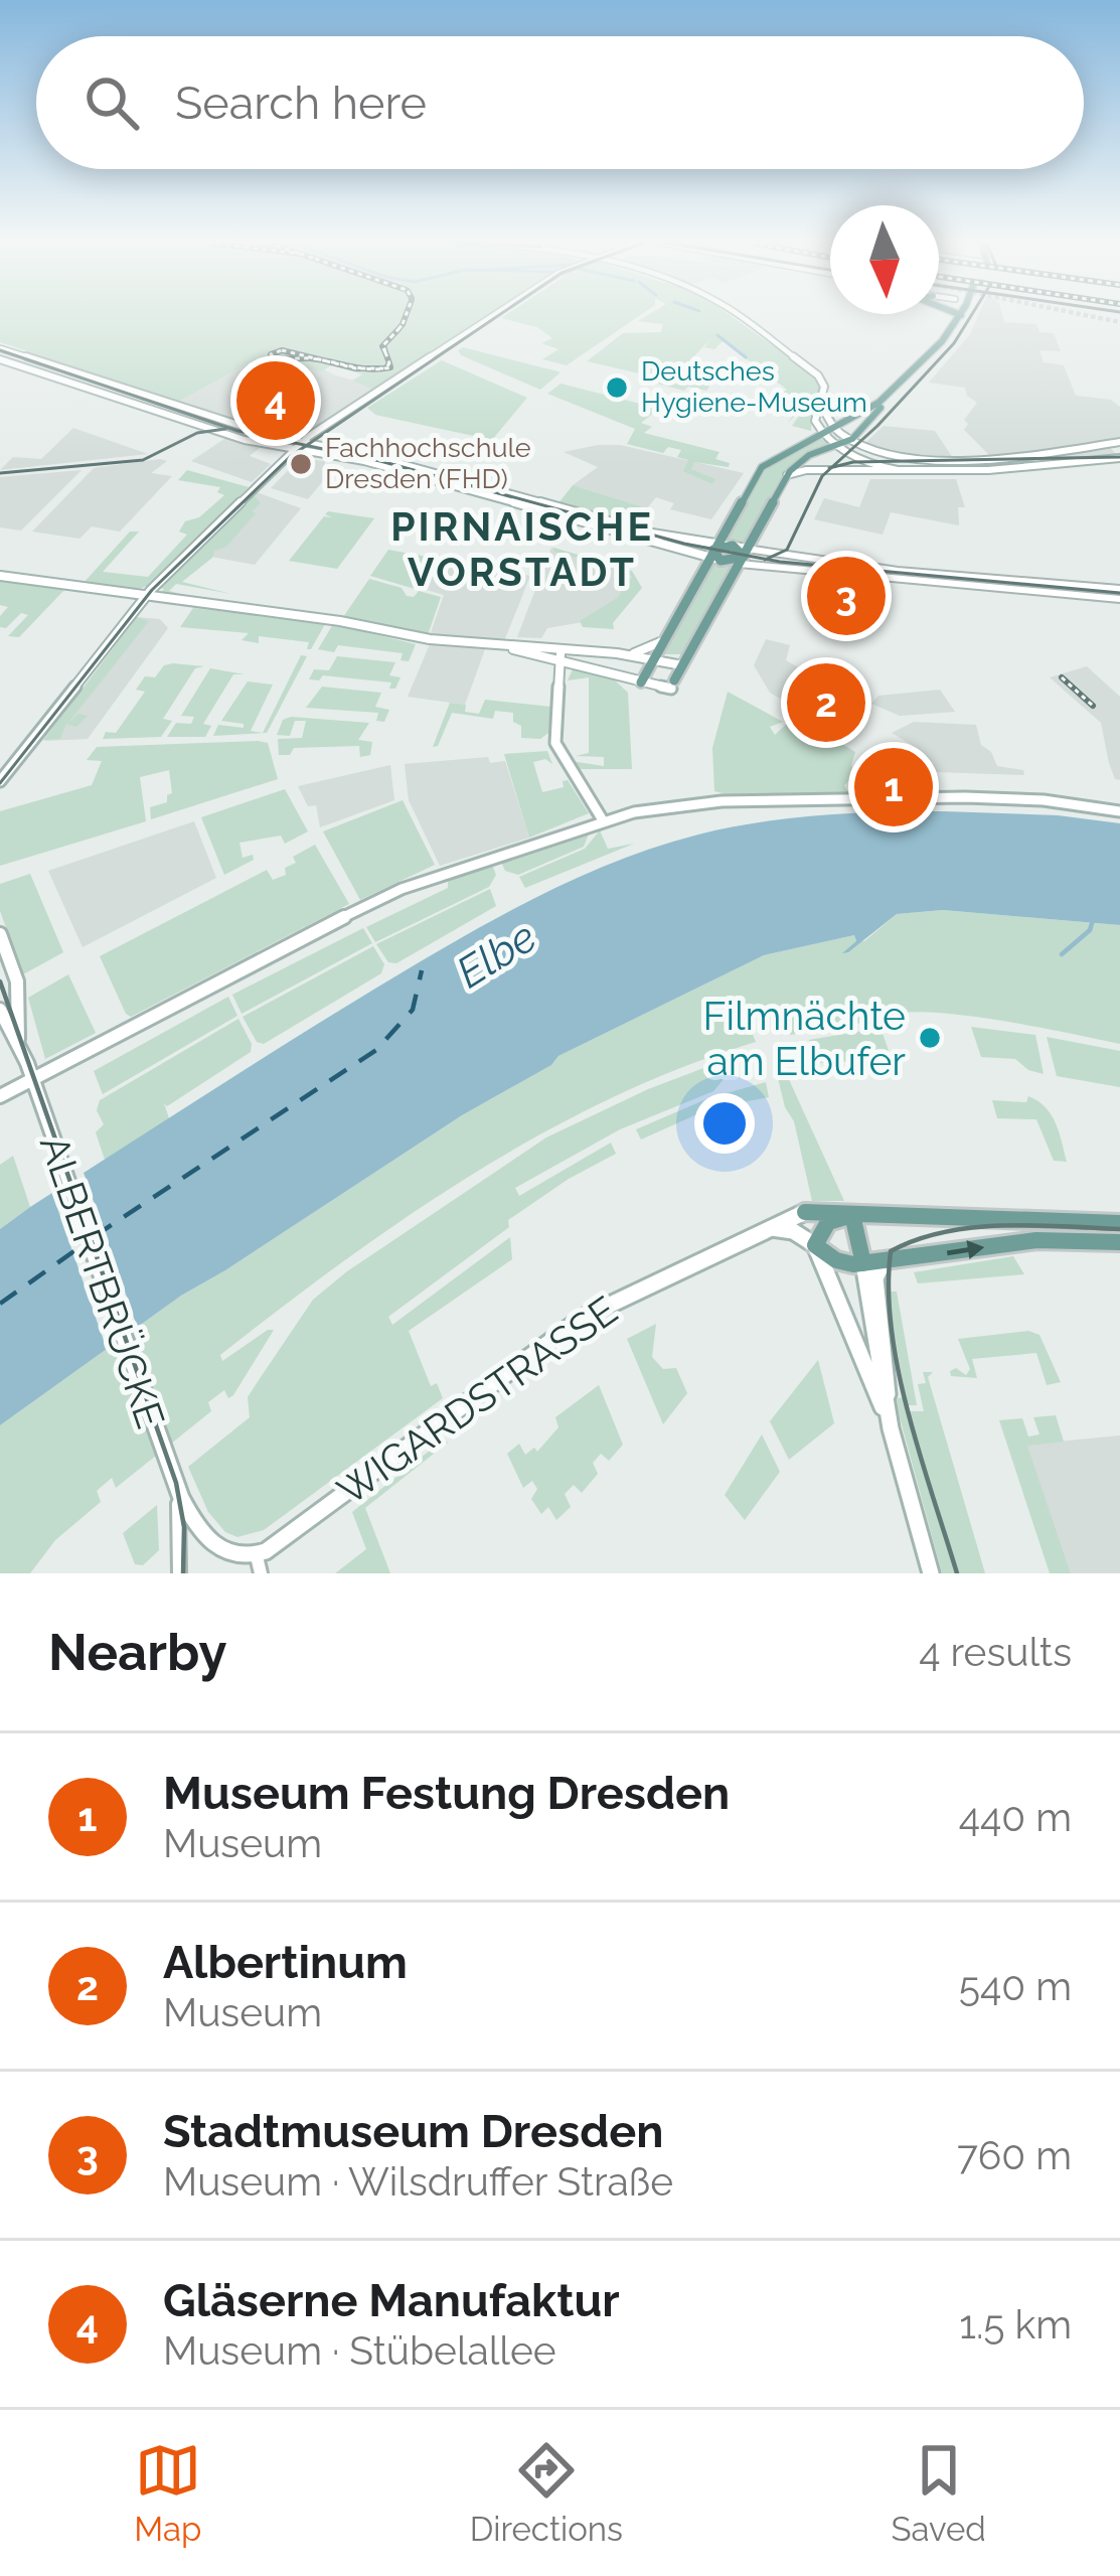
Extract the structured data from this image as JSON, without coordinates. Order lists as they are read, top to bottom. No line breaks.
{"streets":{"main road":["ALBERTBRÜCKE","WIGARDSTRASSE"]},"crossings":[["ALBERTBRÜCKE","WIGARDSTRASSE"]],"districts":["PIRNAISCHE VORSTADT"],"water":["Elbe"],"places":["Deutsches Hygiene-Museum","Fachhochschule Dresden (FHD)","Filmnächte am Elbufer"],"north":"bottom","page":{"search":"Search here","pins":["4","3","2","1"],"heading":["Nearby","4 results"],"list":[{"mark":"1","name":"Museum Festung Dresden","note":"Museum","value":"440 m"},{"mark":"2","name":"Albertinum","note":"Museum","value":"540 m"},{"mark":"3","name":"Stadtmuseum Dresden","note":"Museum · Wilsdruffer Straße","value":"760 m"},{"mark":"4","name":"Gläserne Manufaktur","note":"Museum · Stübelallee","value":"1.5 km"}],"nav":["Map","Directions","Saved"]}}
